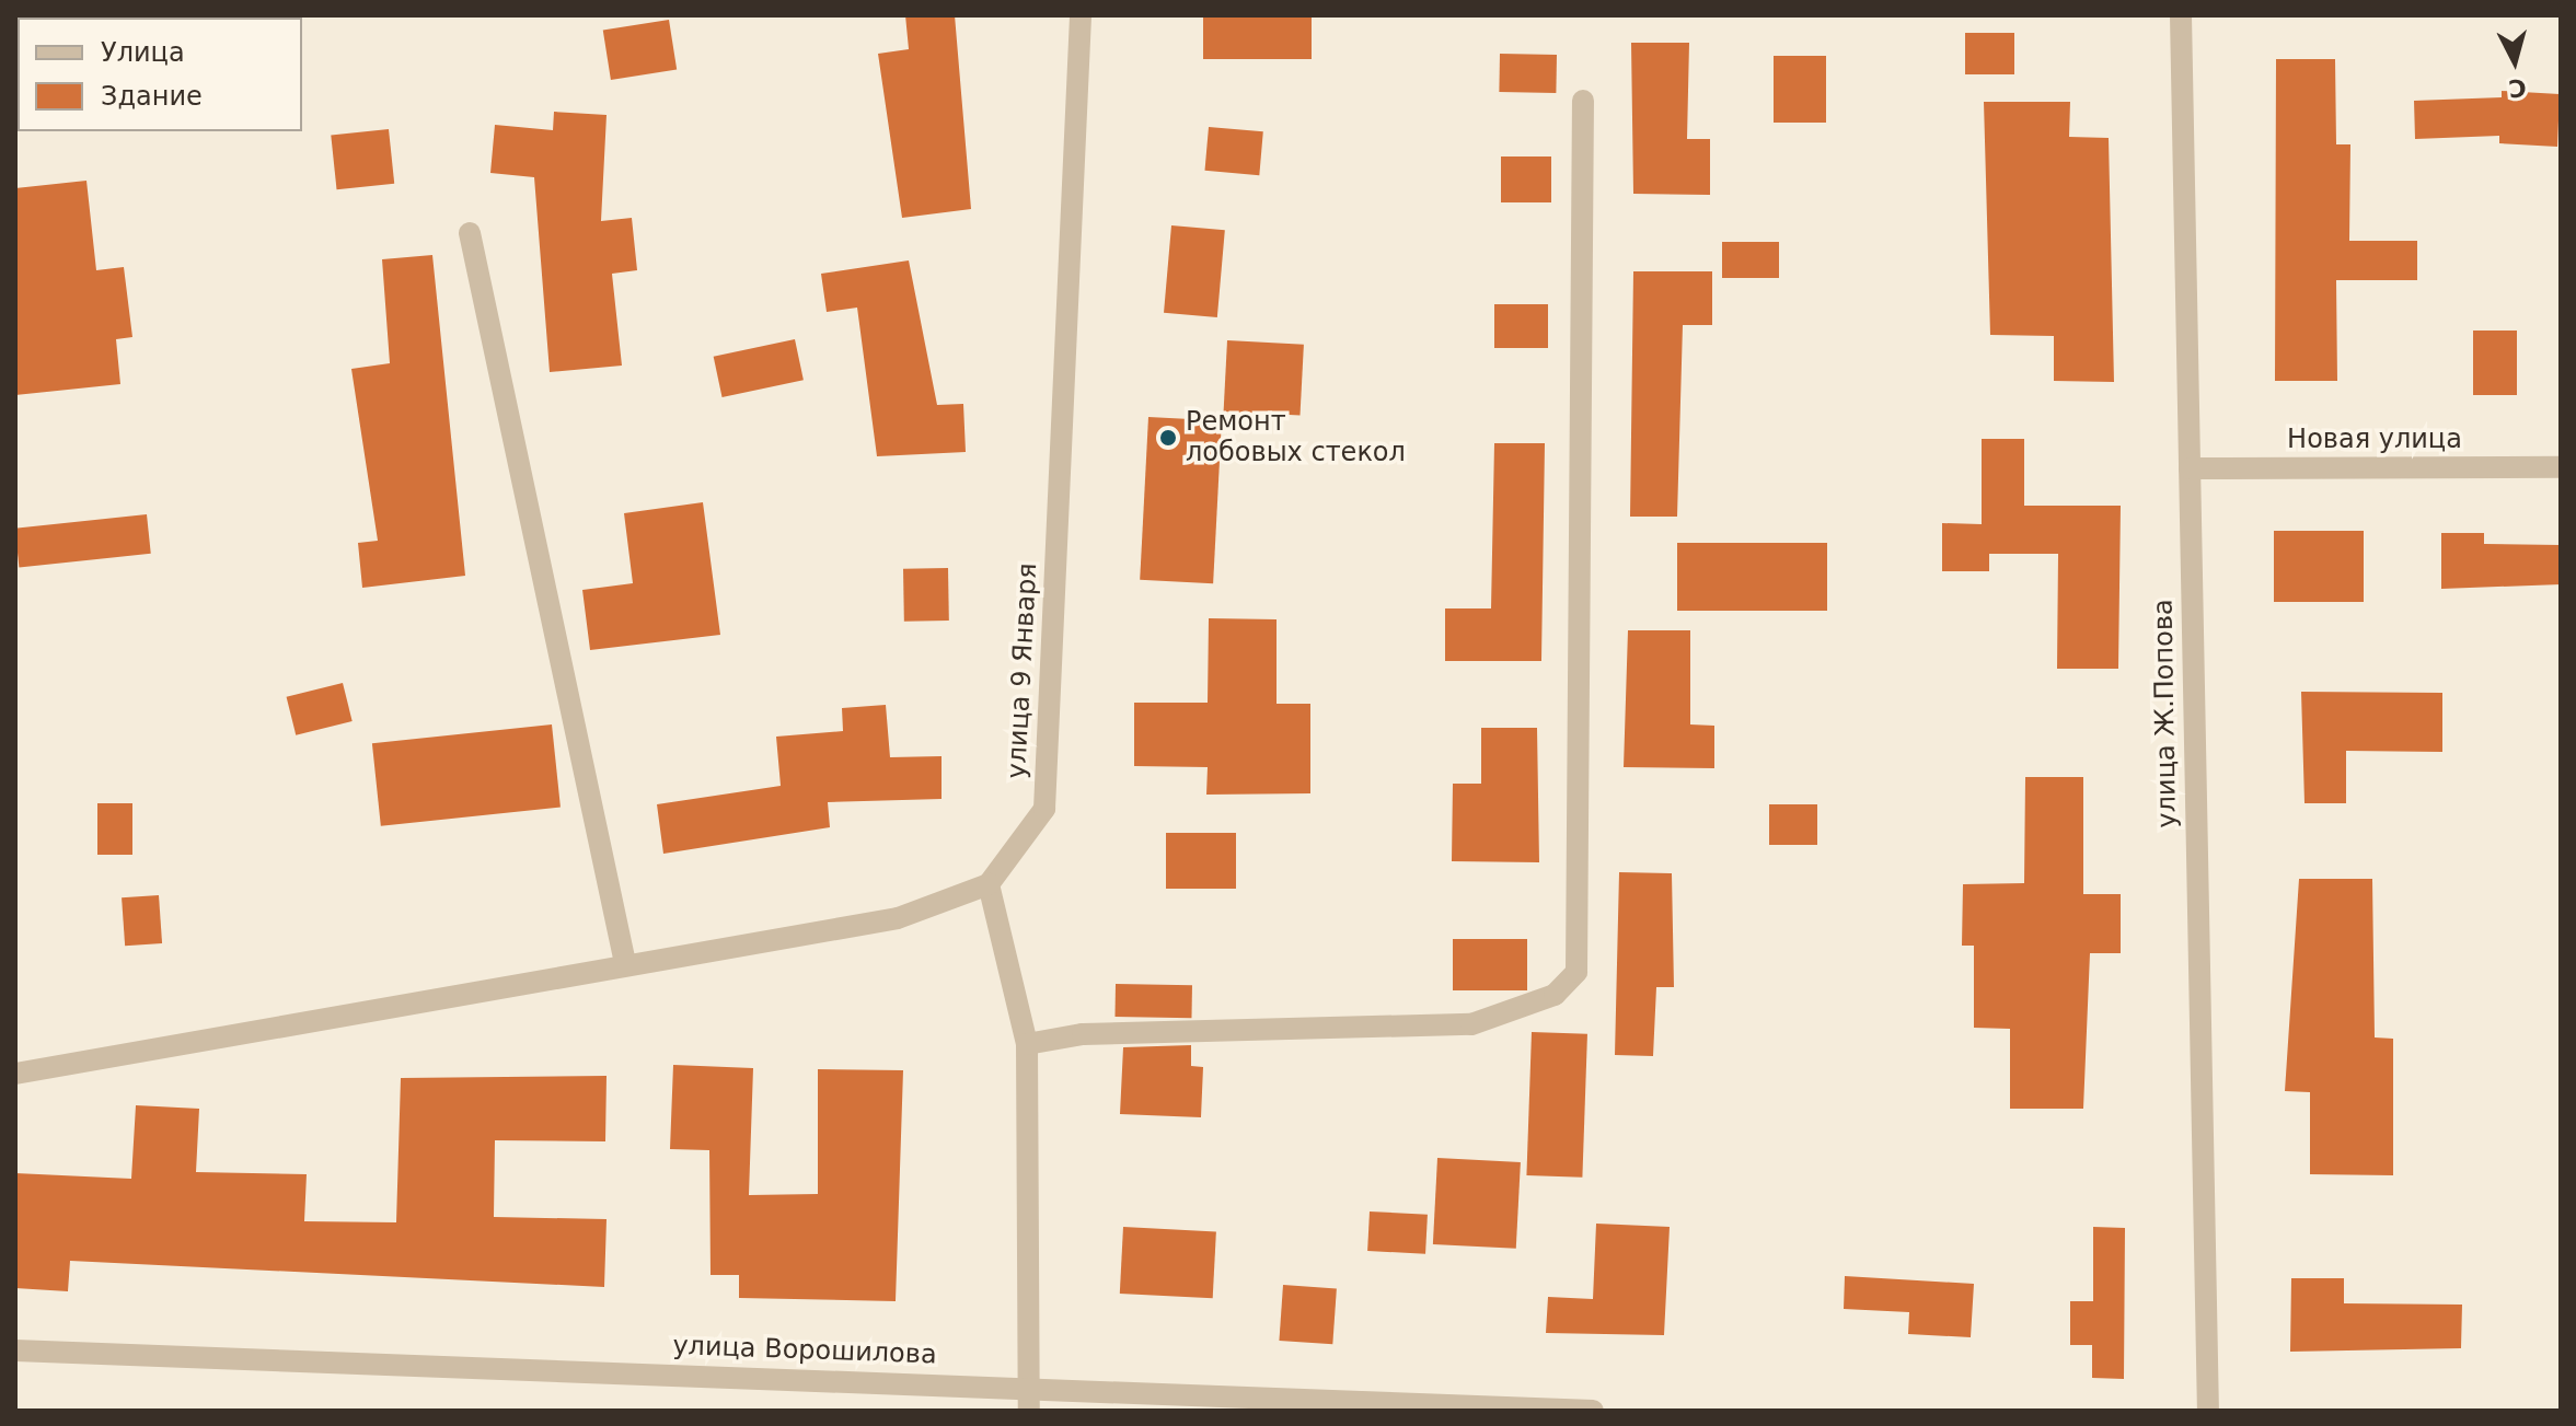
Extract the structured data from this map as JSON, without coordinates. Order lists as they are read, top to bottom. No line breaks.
{"streets":{"street":["Новая улица","улица 9 Января","улица Ж.Попова","улица Ворошилова"]},"crossings":[["Новая улица","улица Ж.Попова"]],"places":["Ремонт лобовых стекол"],"legend":["Улица","Здание"],"north":"bottom"}
